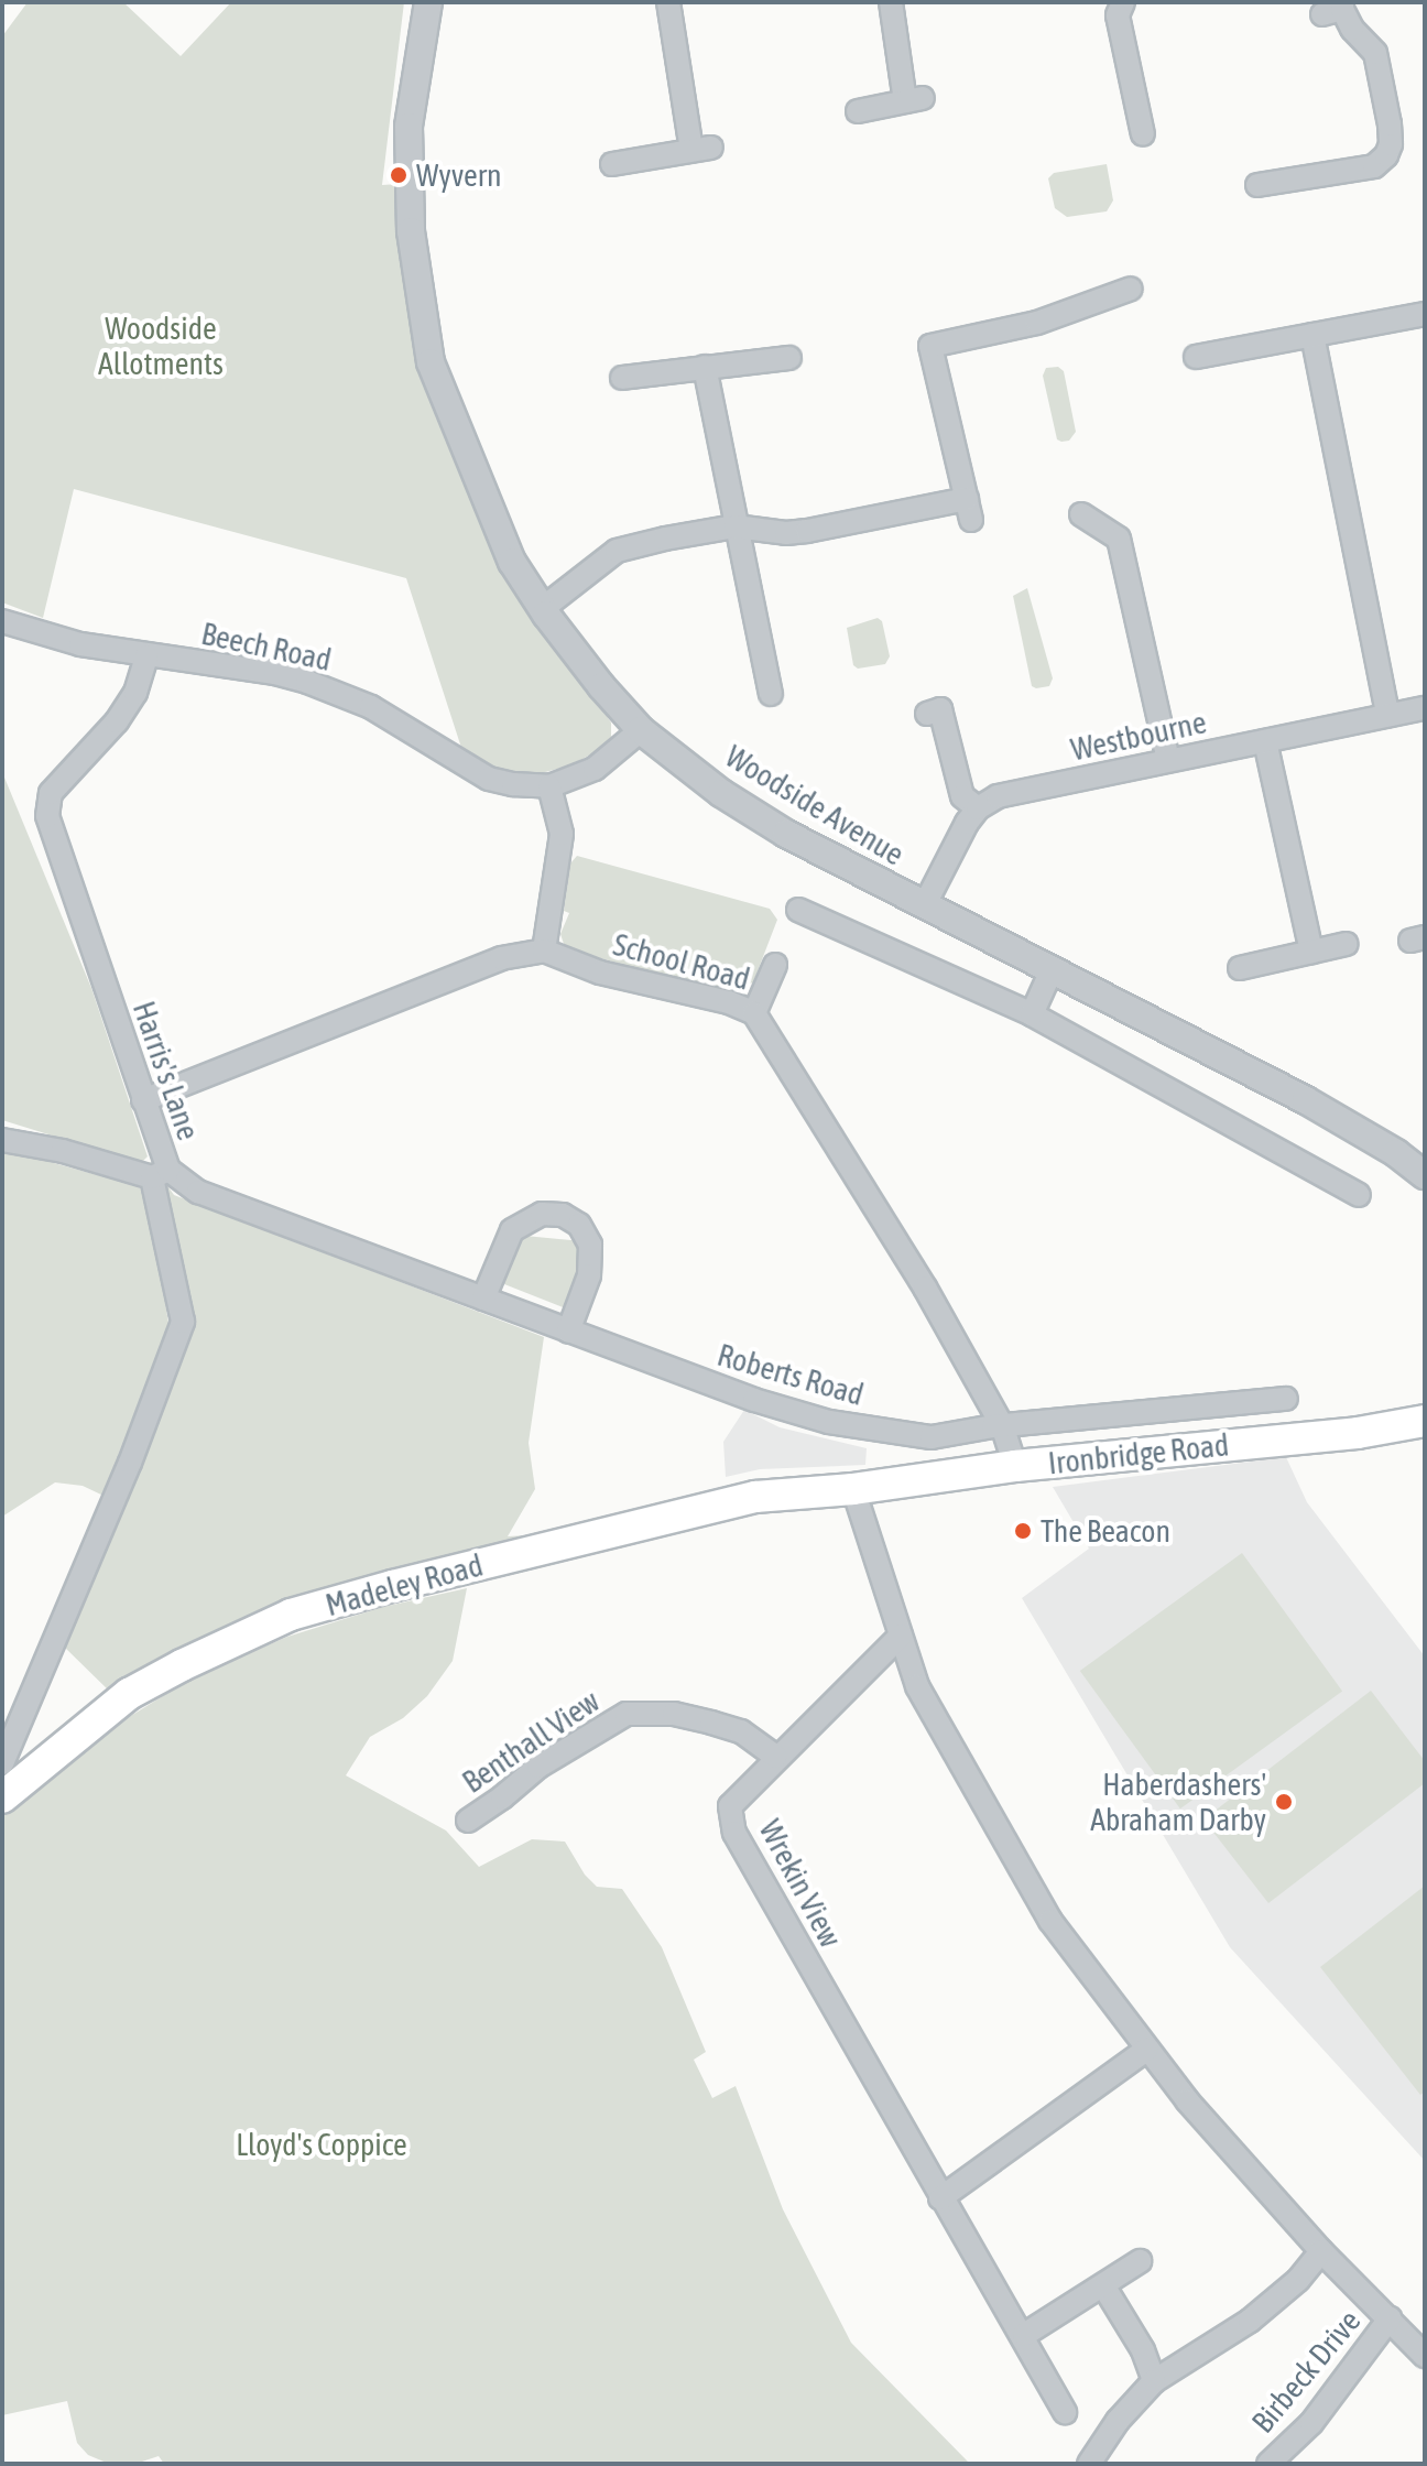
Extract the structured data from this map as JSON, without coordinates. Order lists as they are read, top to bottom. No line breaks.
{"streets":{"main road":["Ironbridge Road","Madeley Road"],"street":["Beech Road","Westbourne","Woodside Avenue","School Road","Harris's Lane","Roberts Road","Benthall View","Wrekin View","Birbeck Drive"]},"crossings":[["Beech Road","Woodside Avenue"],["Beech Road","Harris's Lane"],["School Road","Roberts Road"],["School Road","Ironbridge Road"],["Harris's Lane","Roberts Road"],["Ironbridge Road","Madeley Road"],["Benthall View","Wrekin View"]],"parks":["Woodside Allotments","Lloyd's Coppice"],"places":["Wyvern","The Beacon","Haberdashers' Abraham Darby"]}
